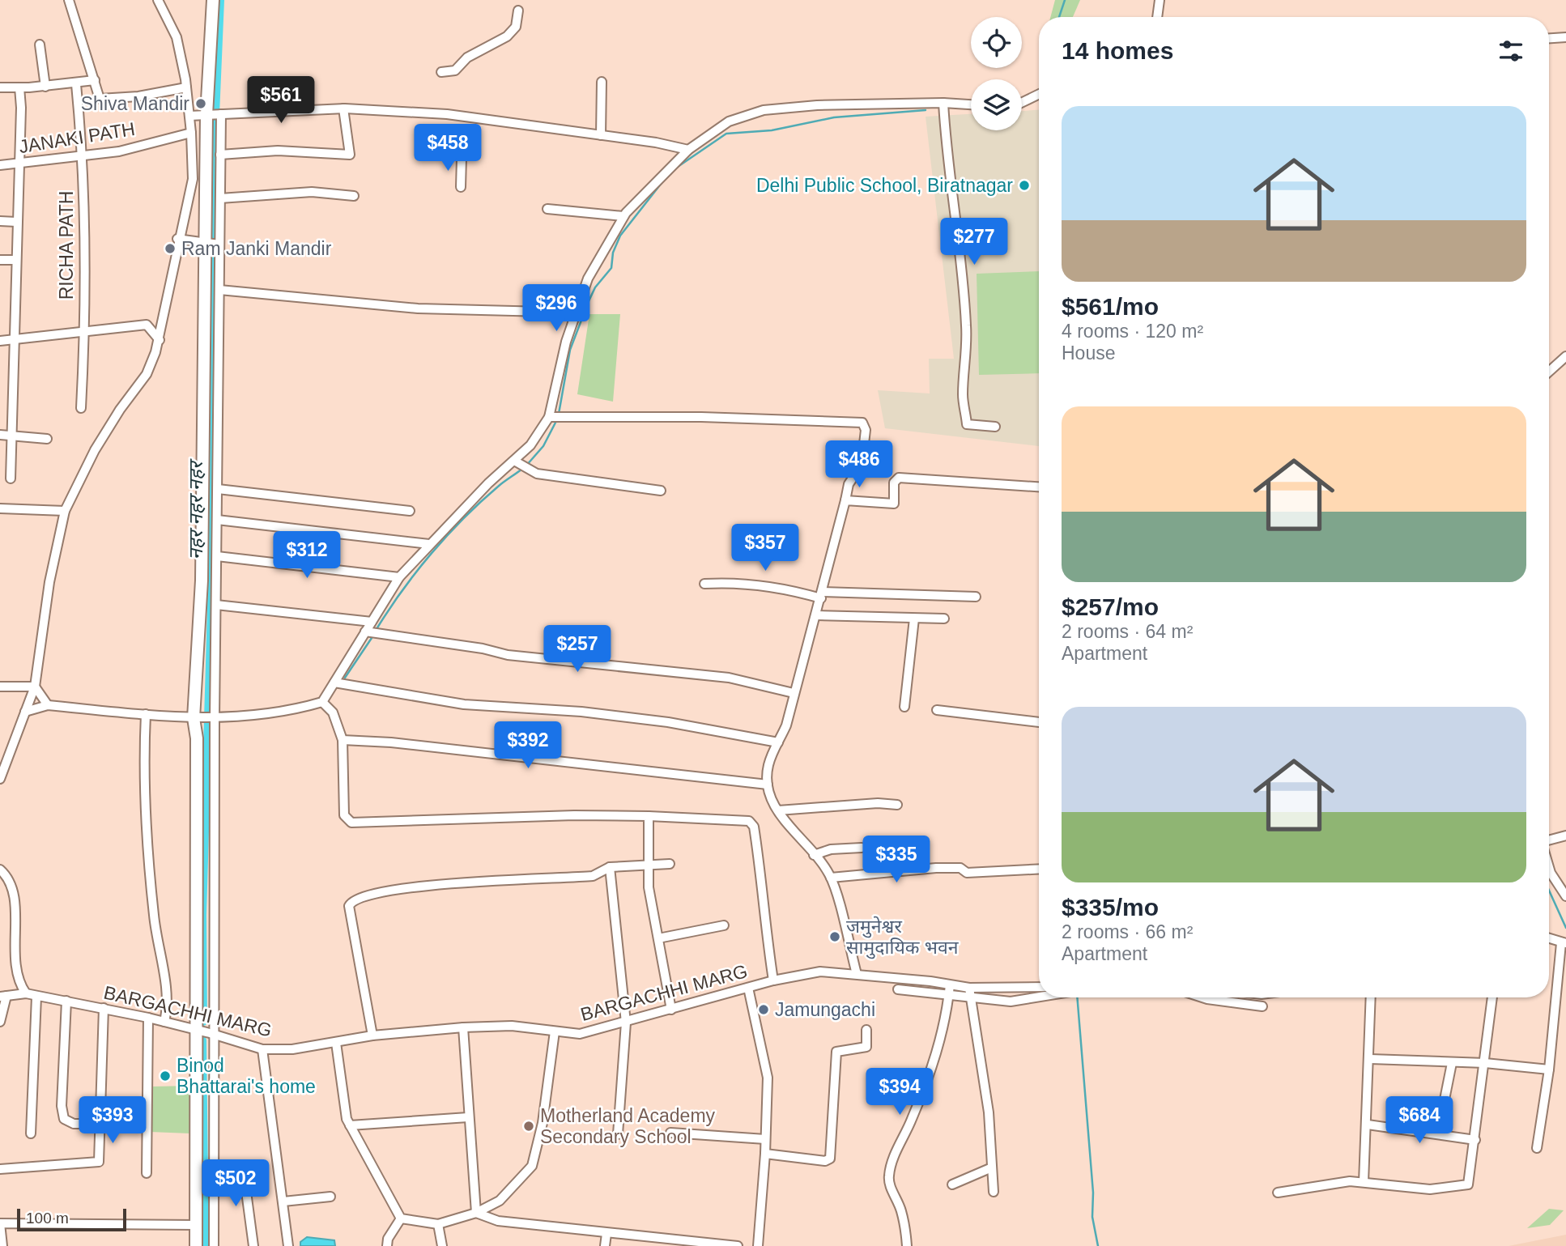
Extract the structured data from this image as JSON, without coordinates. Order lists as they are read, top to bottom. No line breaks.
{"streets":{"street":["JANAKI PATH","RICHA PATH","BARGACHHI MARG"]},"crossings":[["JANAKI PATH","RICHA PATH"]],"water":["नहर नहर नहर"],"places":["Shiva Mandir","Delhi Public School, Biratnagar","Ram Janki Mandir","जमुनेश्वर सामुदायिक भवन","Jamungachi","Binod Bhattarai's home","Motherland Academy Secondary School"],"scale_bar":"100 m","page":{"heading":"14 homes","price":["$561","$458","$277","$296","$486","$357","$312","$257","$392","$335","$394","$393","$684","$502"],"list":[{"name":"$561/mo","note":"4 rooms · 120 m² · House"},{"name":"$257/mo","note":"2 rooms · 64 m² · Apartment"},{"name":"$335/mo","note":"2 rooms · 66 m² · Apartment"}],"scale":"100 m"}}
